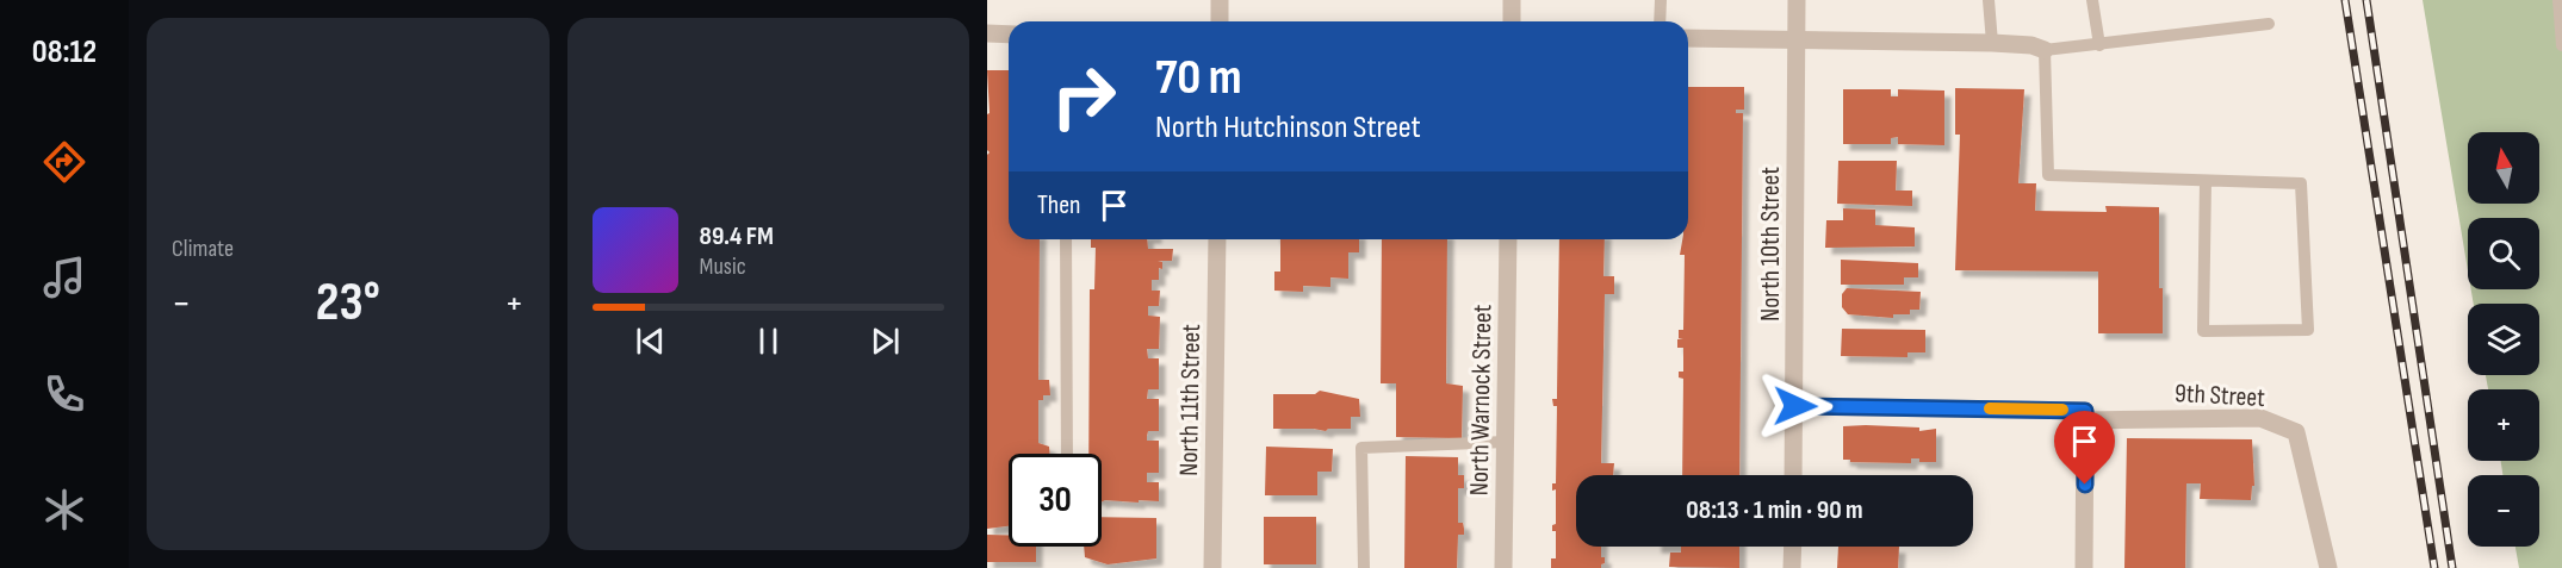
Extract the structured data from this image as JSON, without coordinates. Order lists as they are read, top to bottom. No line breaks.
{"streets":{"street":["North 10th Street","9th Street","North 11th Street","North Warnock Street"]},"north":"top","page":{"tabs":"08:12","tile":"Climate","turn":["70 m","North Hutchinson Street"],"map_buttons":["+","−"],"then":"Then","song":["89.4 FM","Music"],"heat":["−","23°","+"],"limit":"30","trip":"08:13 · 1 min · 90 m"}}
